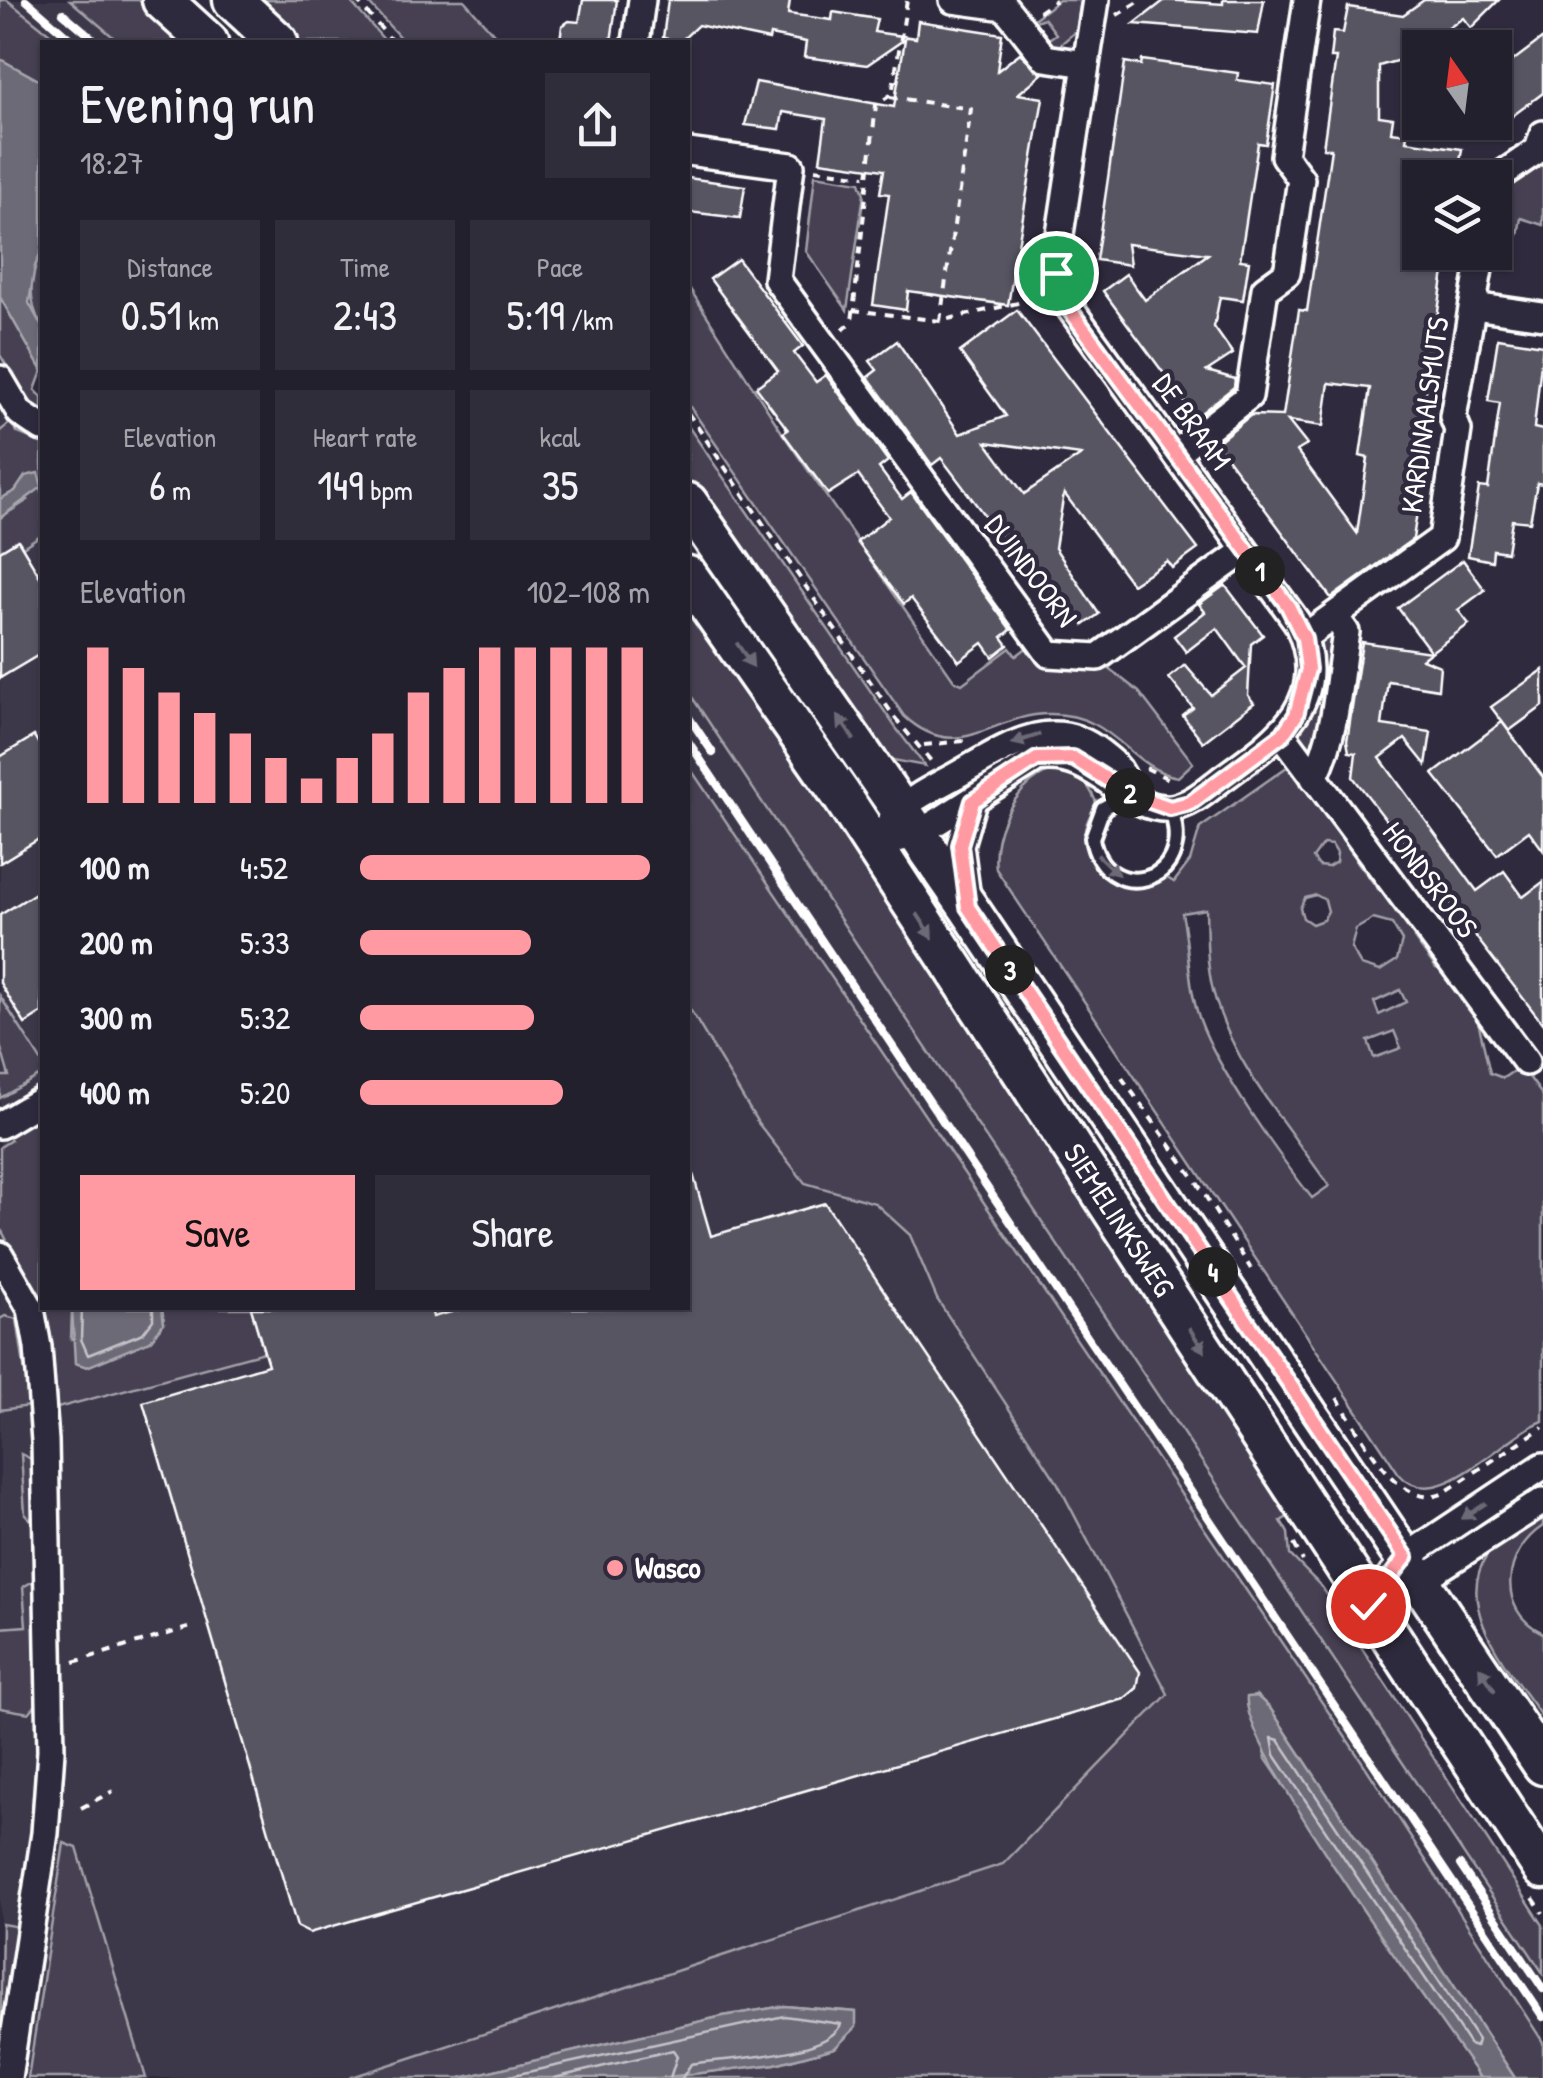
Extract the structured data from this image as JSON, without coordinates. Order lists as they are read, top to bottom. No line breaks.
{"streets":{"main road":["SIEMELINKSWEG"],"street":["KARDINAALSMUTS","DE BRAAM","DUINDOORN","HONDSROOS"]},"crossings":[["KARDINAALSMUTS","DE BRAAM"],["DE BRAAM","DUINDOORN"],["DE BRAAM","HONDSROOS"]],"places":["Wasco"],"north":"top","page":{"heading":["Evening run","18:27"],"stats":[["Distance","0.51 km"],["Time","2:43"],["Pace","5:19 /km"],["Elevation","6 m"],["Heart rate","149 bpm"],["kcal","35"]],"pins":["1","2","3","4"],"chart":["Elevation","102–108 m"],"list":[{"name":"100 m","note":"4:52"},{"name":"200 m","note":"5:33"},{"name":"300 m","note":"5:32"},{"name":"400 m","note":"5:20"}],"buttons":["Save","Share"]}}
